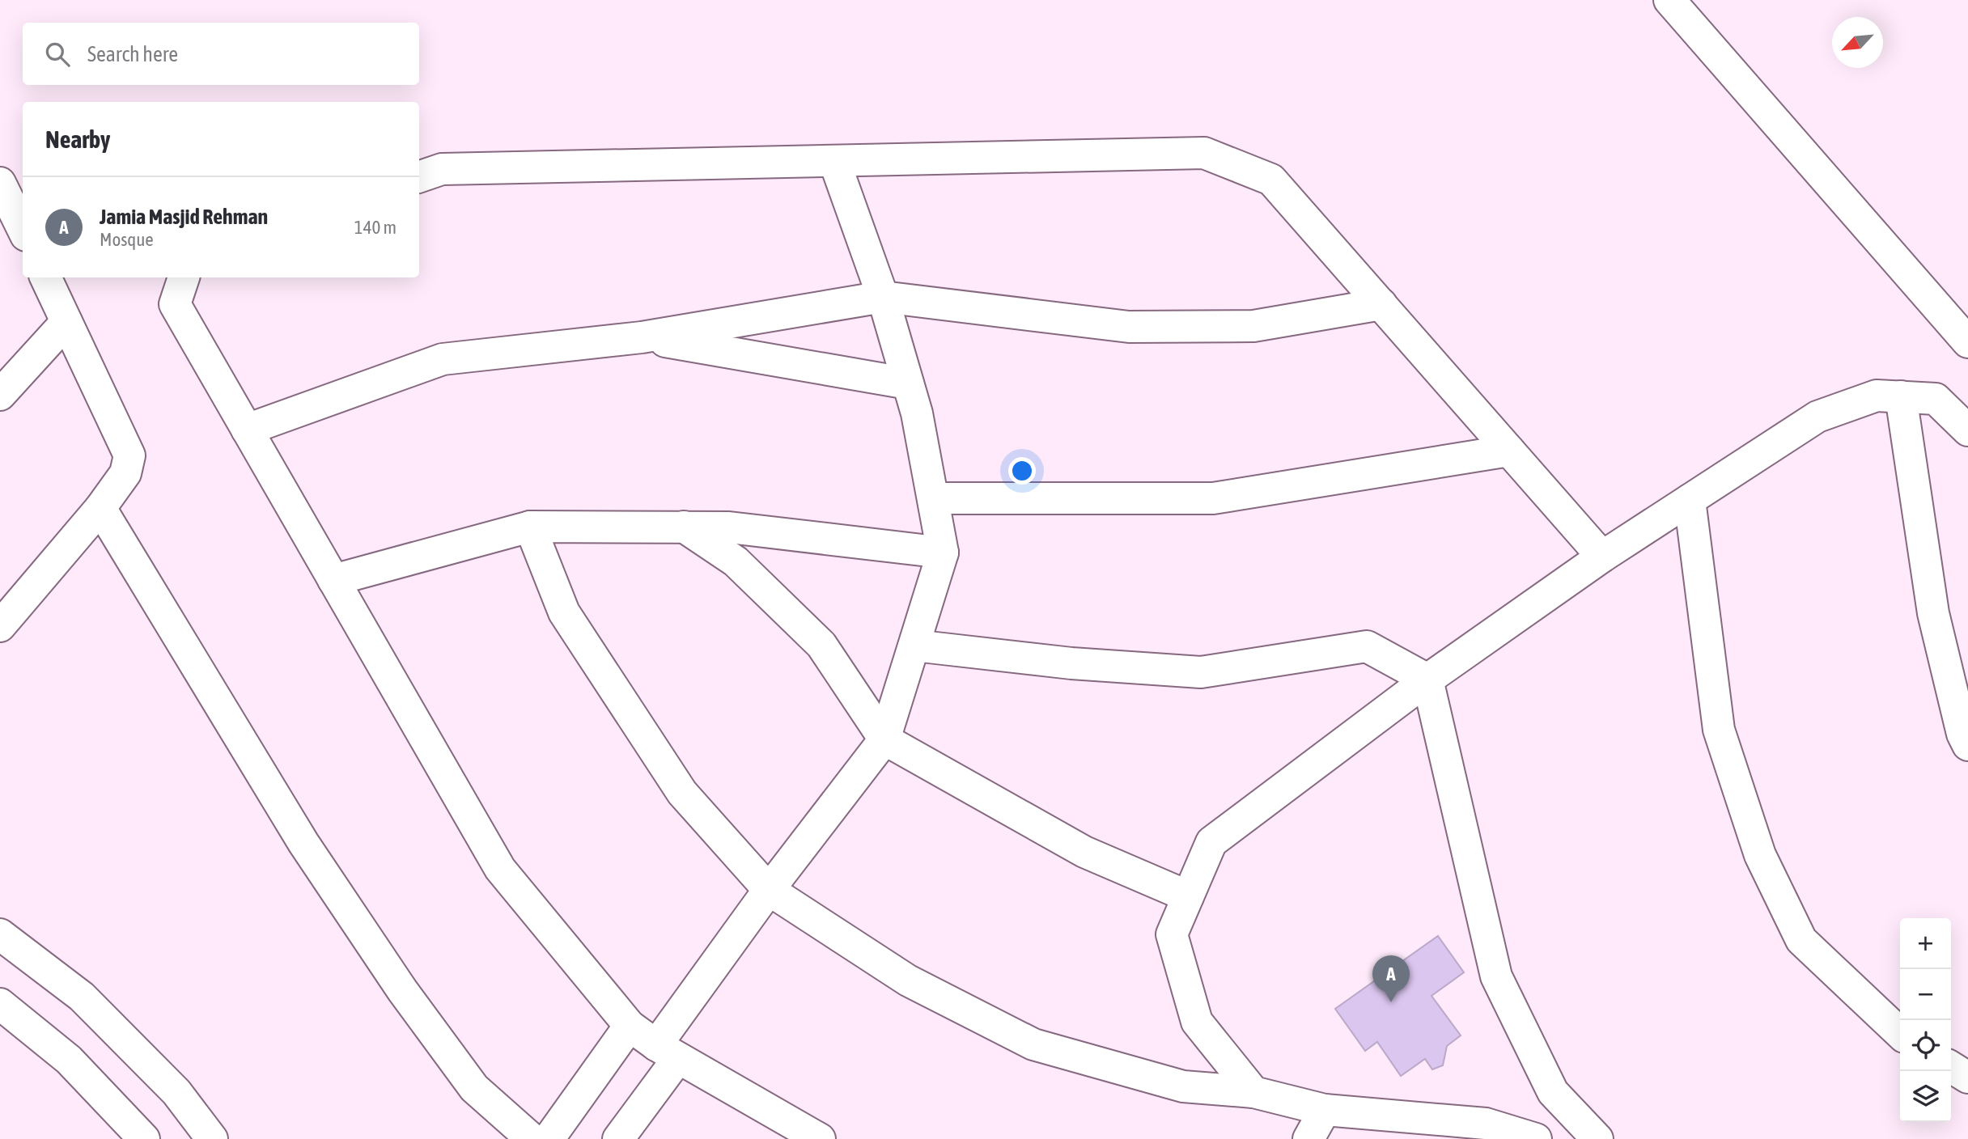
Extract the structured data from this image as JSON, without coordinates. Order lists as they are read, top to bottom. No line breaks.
{"north":"bottom left","page":{"search":"Search here","heading":"Nearby","list":[{"mark":"A","name":"Jamia Masjid Rehman","note":"Mosque","value":"140 m"}],"map_buttons":["+","−"],"pins":"A"}}
